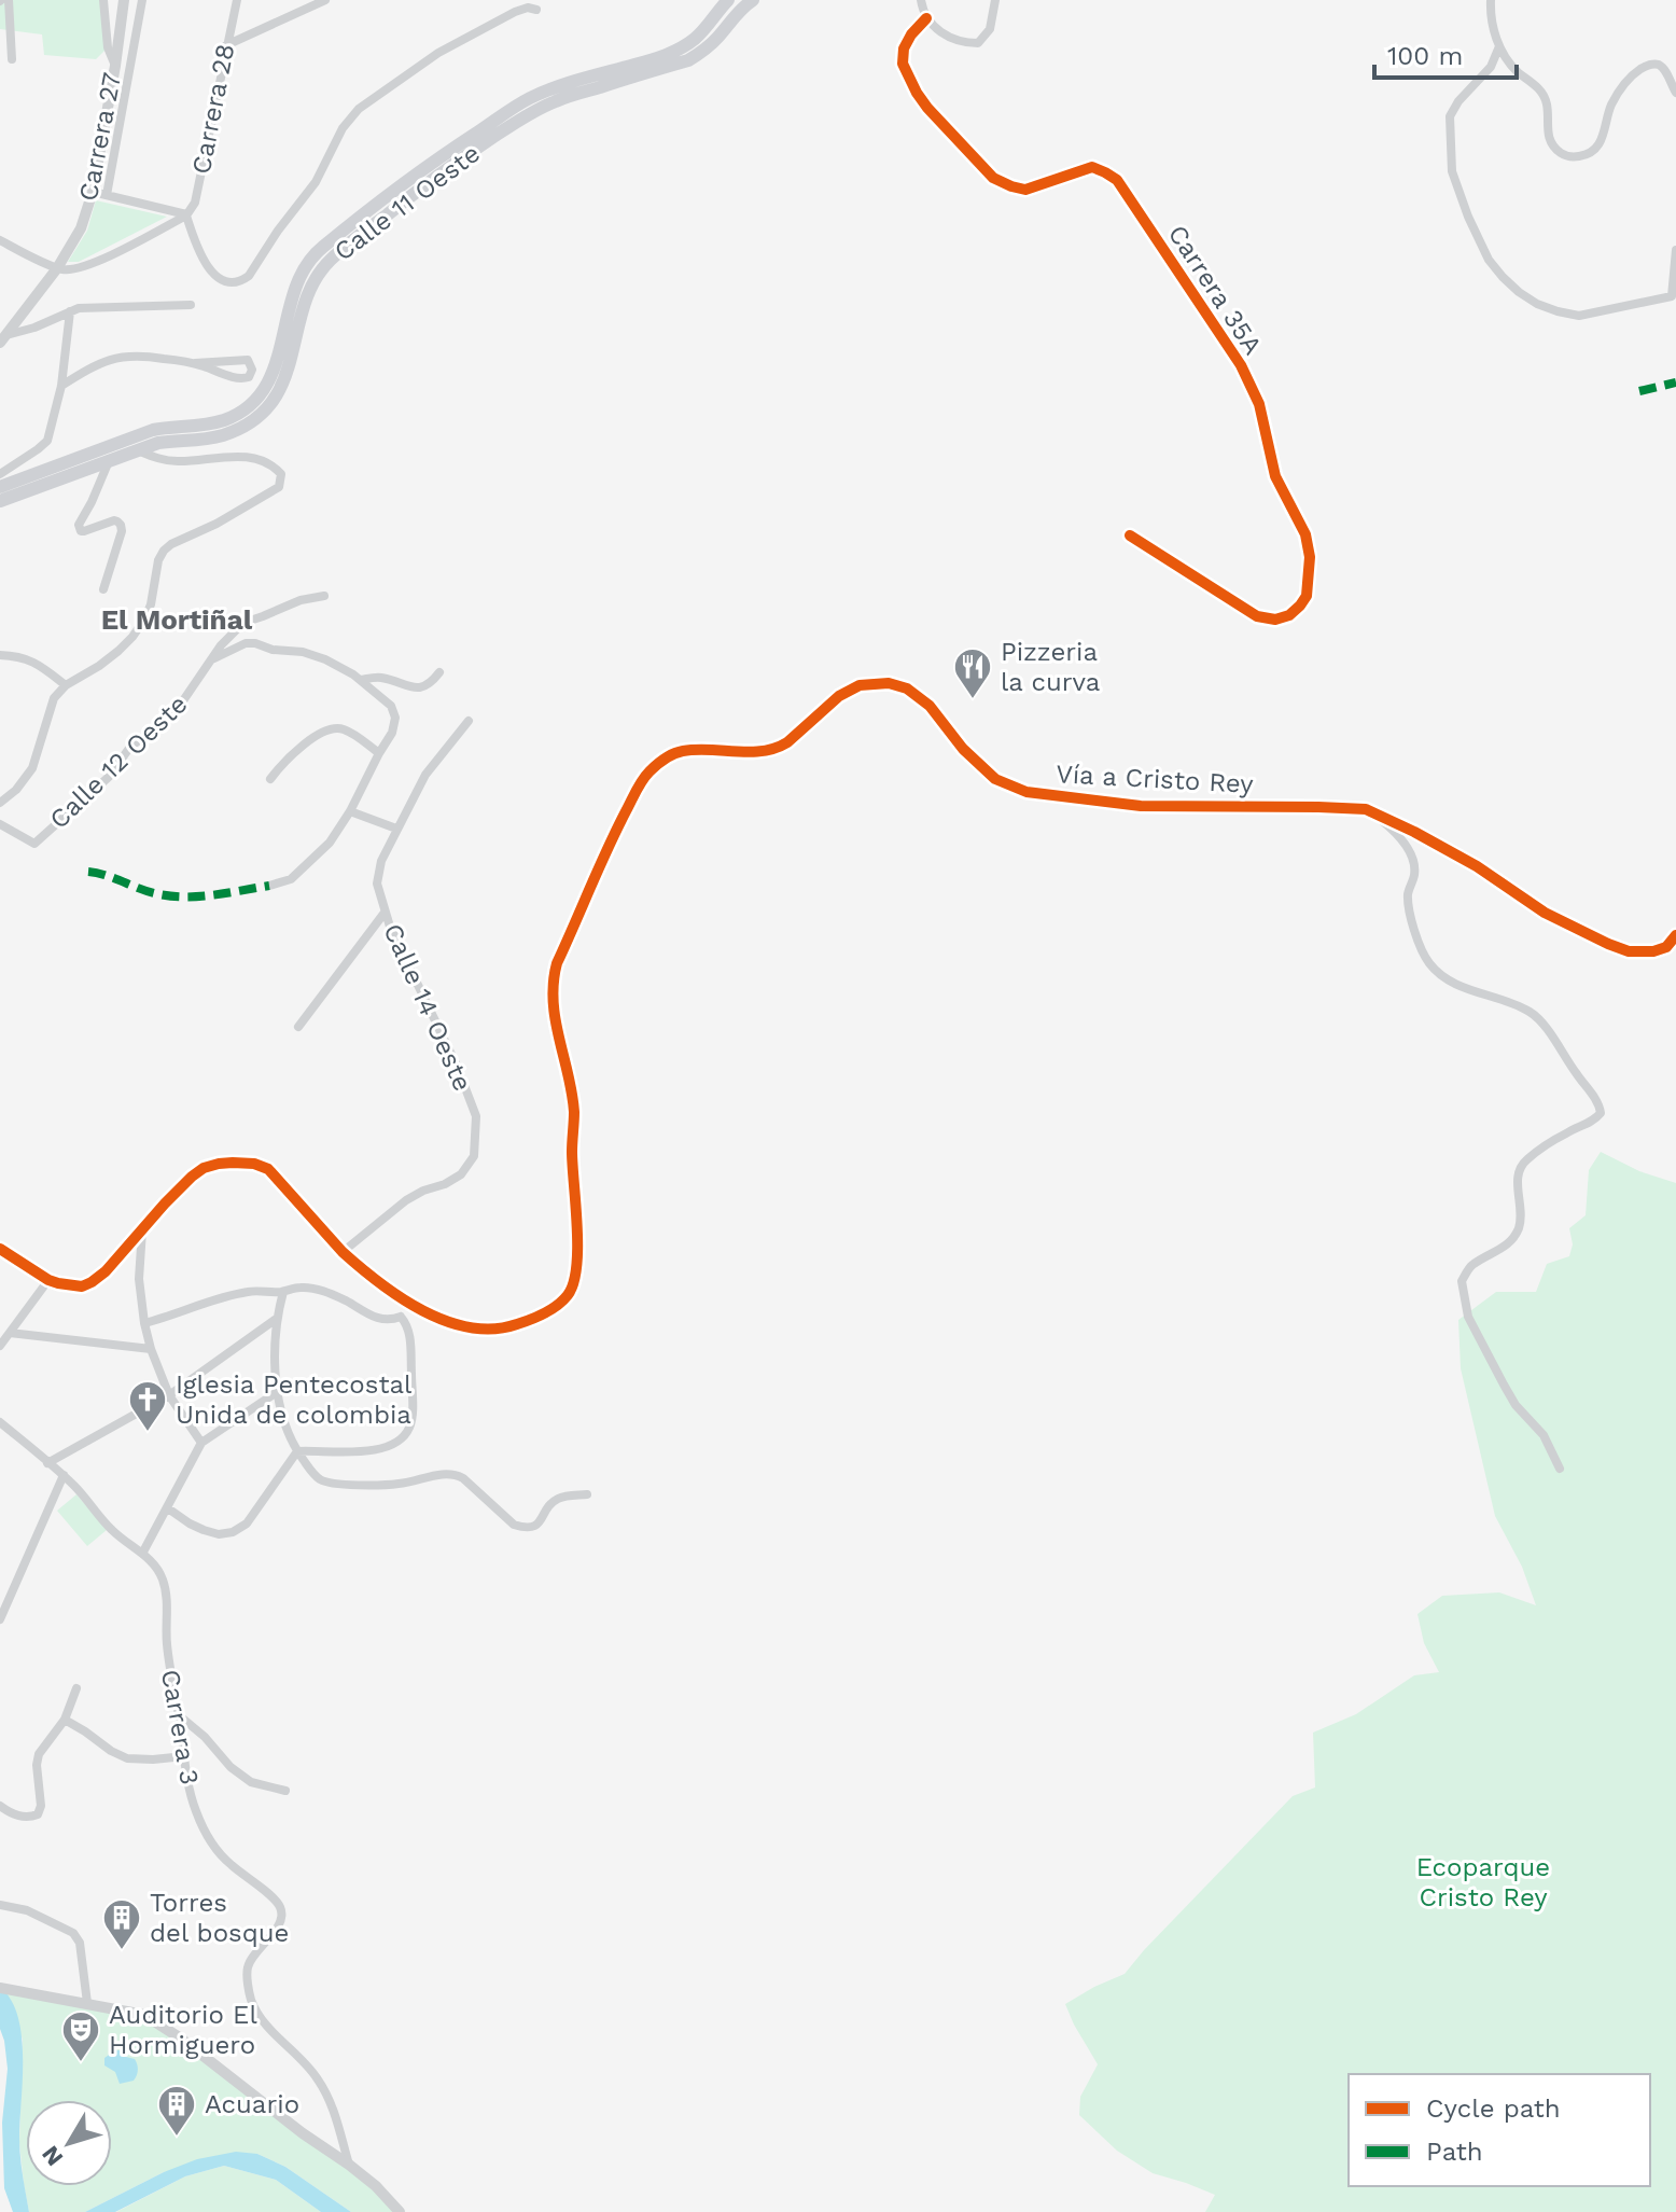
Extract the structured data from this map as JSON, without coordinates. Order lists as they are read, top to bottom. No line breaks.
{"streets":{"main road":["Calle 11 Oeste"],"street":["Carrera 28","Carrera 27","Carrera 35A","Calle 12 Oeste","Vía a Cristo Rey","Calle 14 Oeste","Carrera 3"]},"crossings":[["Vía a Cristo Rey","Calle 14 Oeste"]],"districts":["El Mortiñal"],"parks":["Ecoparque Cristo Rey"],"places":{"restaurant":["Pizzeria la curva"],"church":["Iglesia Pentecostal Unida de colombia"],"building":["Torres del bosque","Acuario"],"theatre":["Auditorio El Hormiguero"]},"legend":["Cycle path","Path"],"scale_bar":"100 m","north":"bottom left"}
